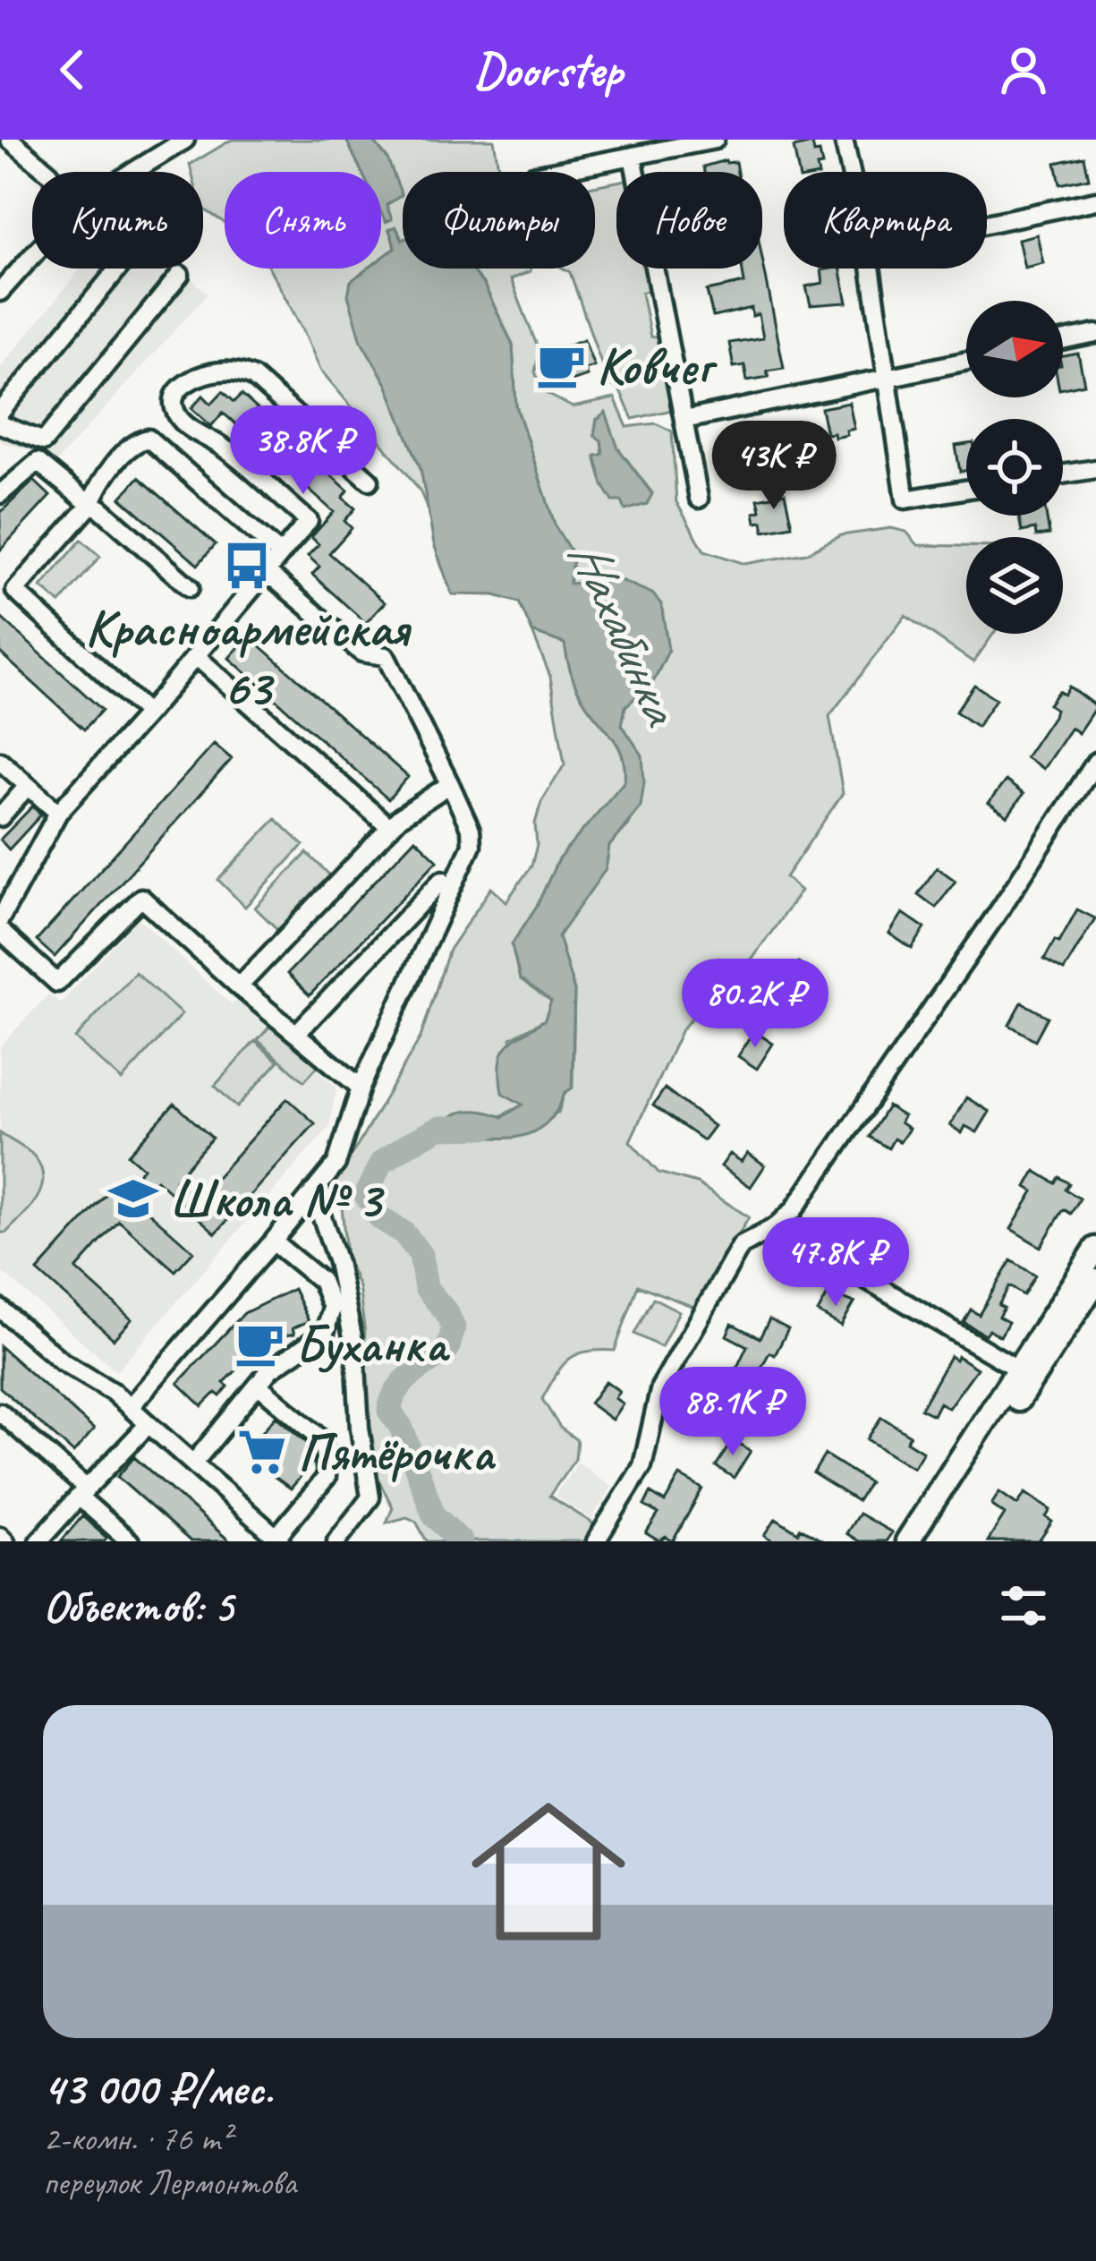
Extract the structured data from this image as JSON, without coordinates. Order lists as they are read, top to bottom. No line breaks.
{"water":["Нахабинка"],"places":{"cafe":["Ковчег","Буханка"],"bus stop":["Красноармейская 63"],"school or university":["Школа № 3"],"supermarket":["Пятёрочка"]},"north":"right","page":{"header":"Doorstep","chip":["Купить","Снять","Фильтры","Новое","Квартира"],"price":["38.8K ₽","43K ₽","80.2K ₽","47.8K ₽","88.1K ₽"],"heading":"Объектов: 5","list":[{"name":"43 000 ₽/мес.","note":"2-комн. · 76 m² · переулок Лермонтова"}]}}
